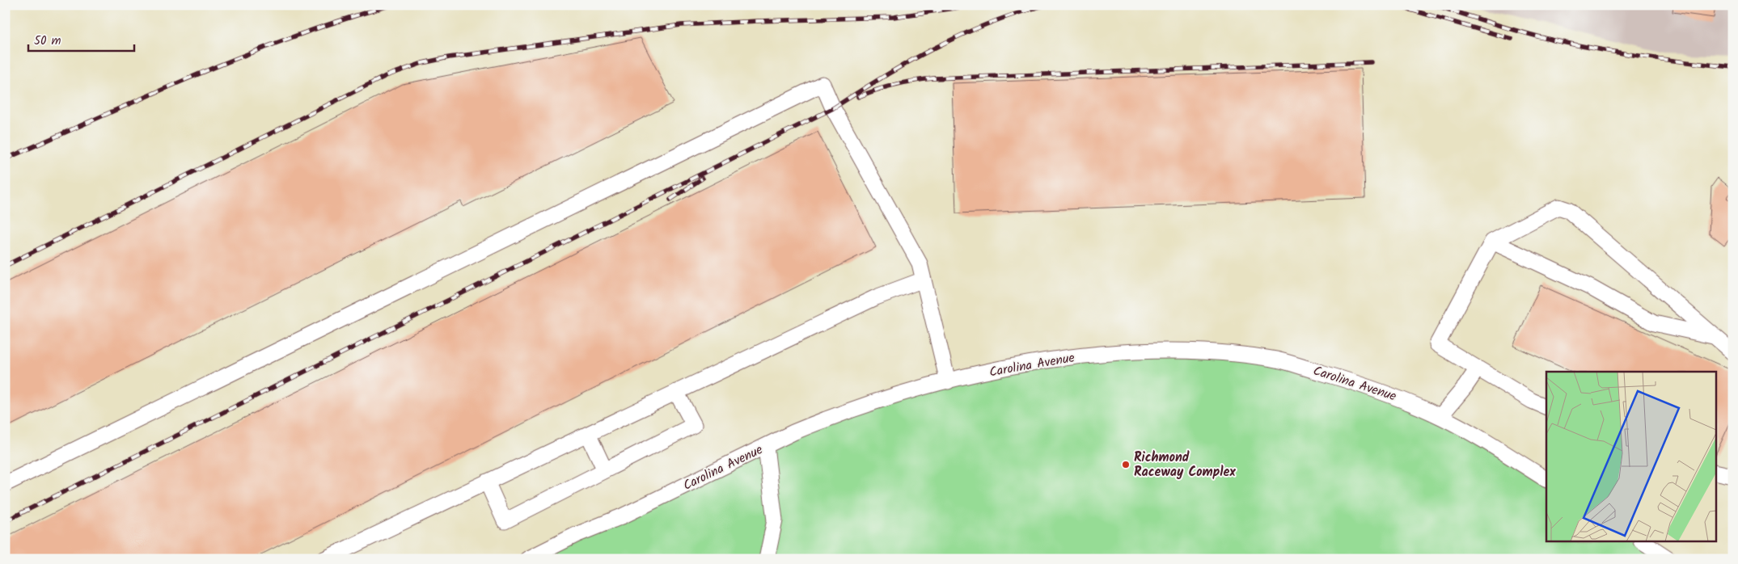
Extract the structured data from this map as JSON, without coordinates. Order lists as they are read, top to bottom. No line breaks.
{"streets":{"street":["Carolina Avenue"]},"places":["Richmond Raceway Complex"],"scale_bar":"50 m"}
